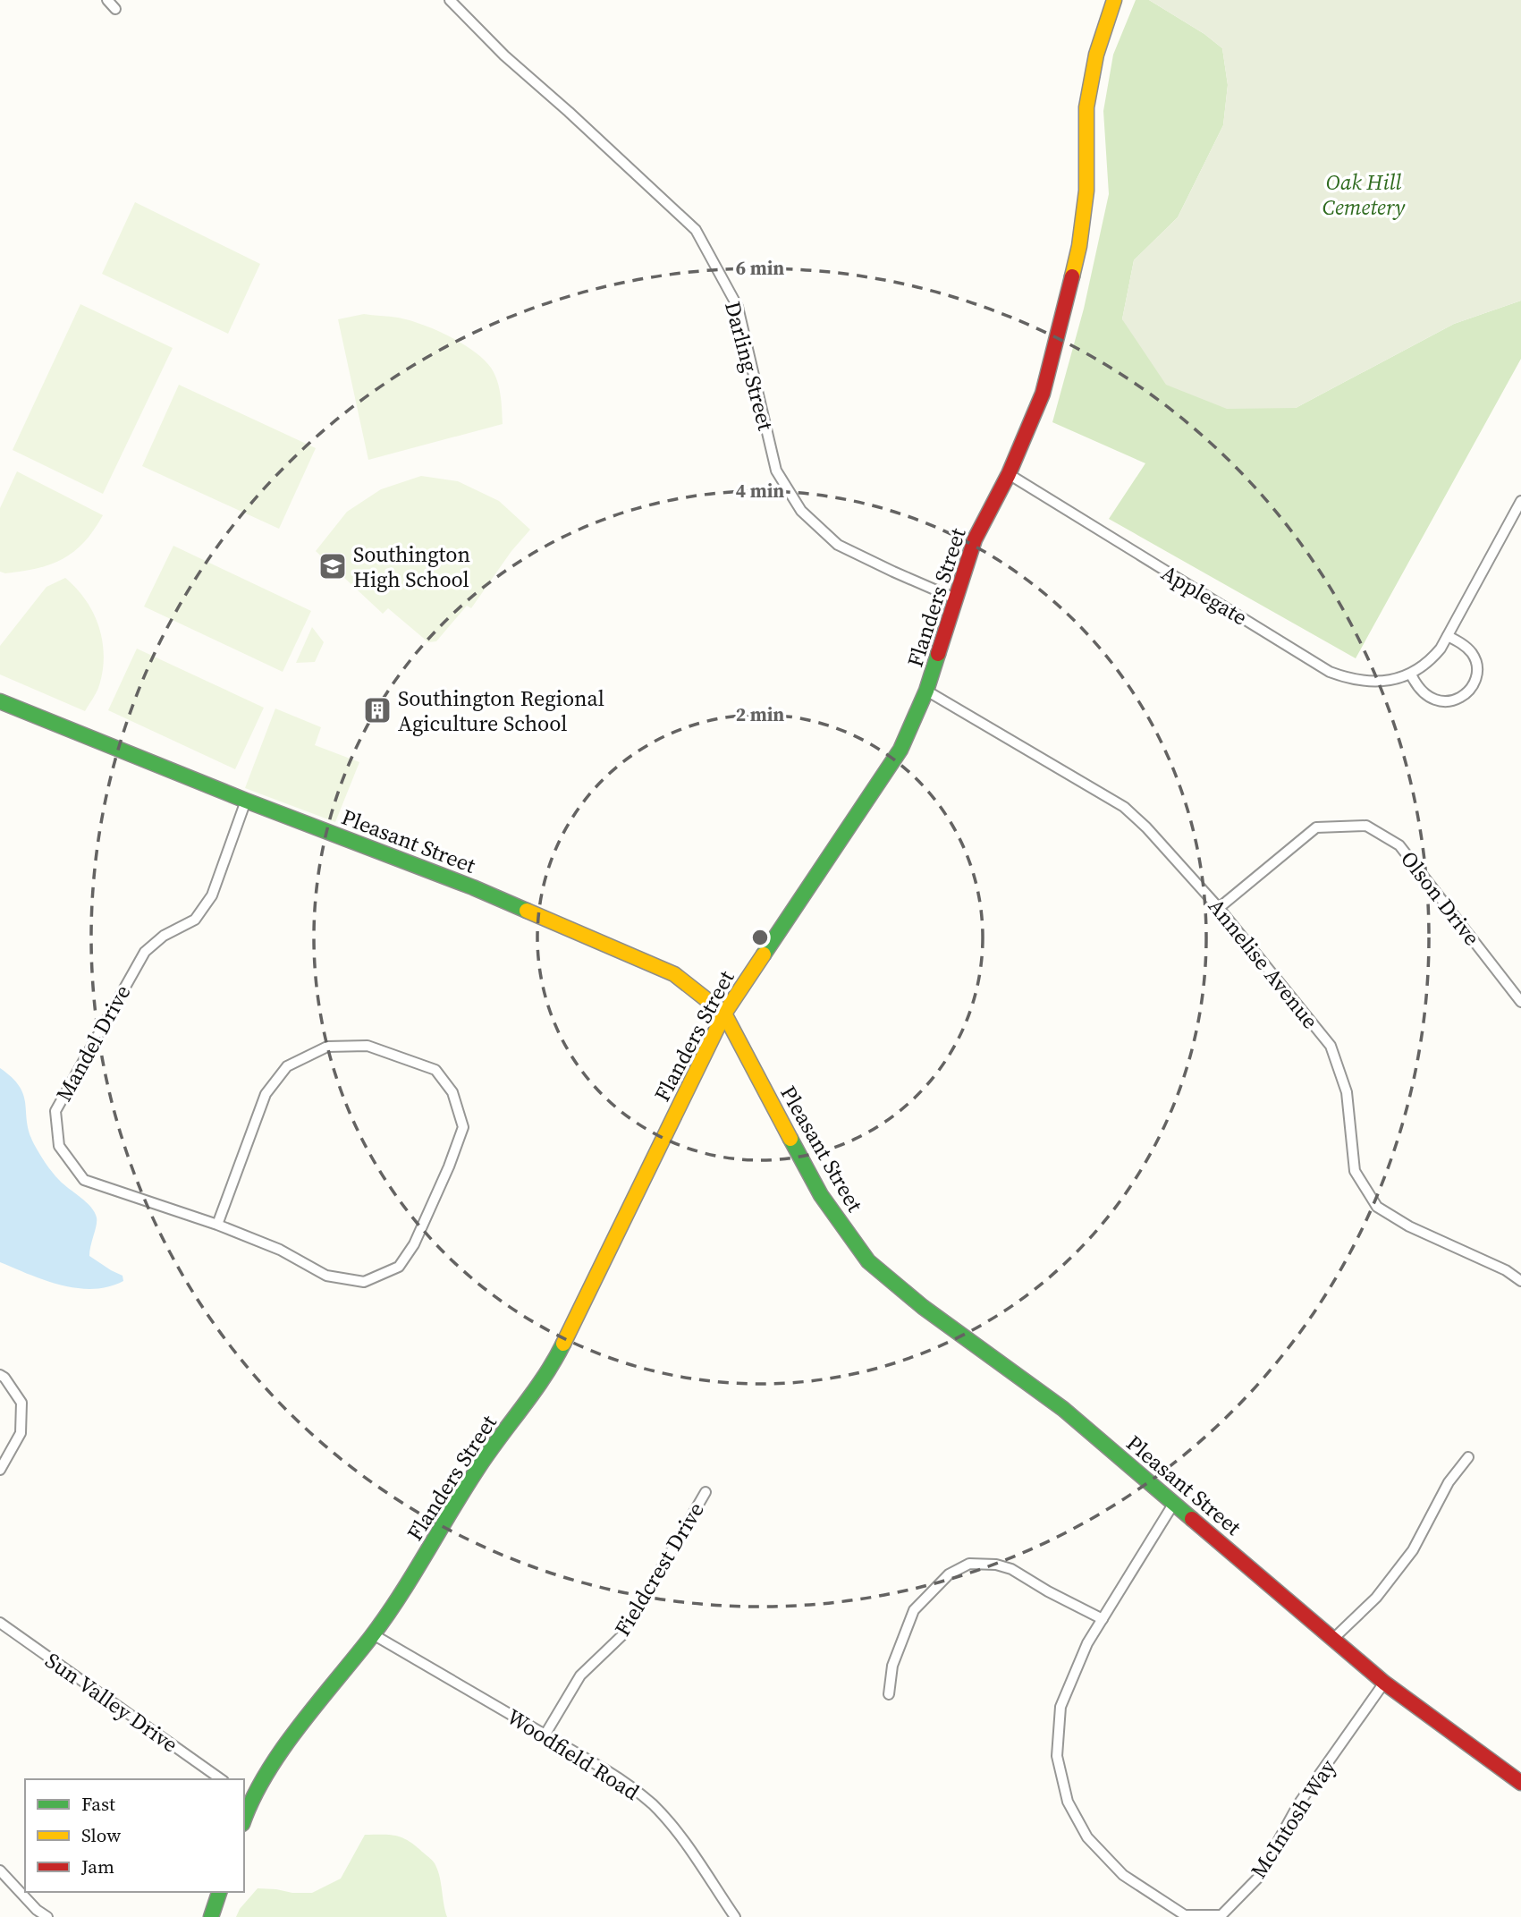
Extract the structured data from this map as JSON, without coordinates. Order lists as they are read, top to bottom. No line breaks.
{"streets":{"street":["Darling Street","Applegate","Flanders Street","Pleasant Street","Olson Drive","Annelise Avenue","Mandel Drive","Fieldcrest Drive","Sun Valley Drive","Woodfield Road","McIntosh Way"]},"crossings":[["Darling Street","Flanders Street"],["Applegate","Flanders Street"],["Flanders Street","Pleasant Street"],["Flanders Street","Annelise Avenue"],["Flanders Street","Woodfield Road"],["Pleasant Street","Mandel Drive"],["Pleasant Street","McIntosh Way"],["Olson Drive","Annelise Avenue"],["Fieldcrest Drive","Woodfield Road"]],"parks":["Oak Hill Cemetery"],"places":{"school or university":["Southington High School"],"building":["Southington Regional Agiculture School"]},"legend":["Fast","Slow","Jam"],"rings":["6 min","4 min","2 min"]}
